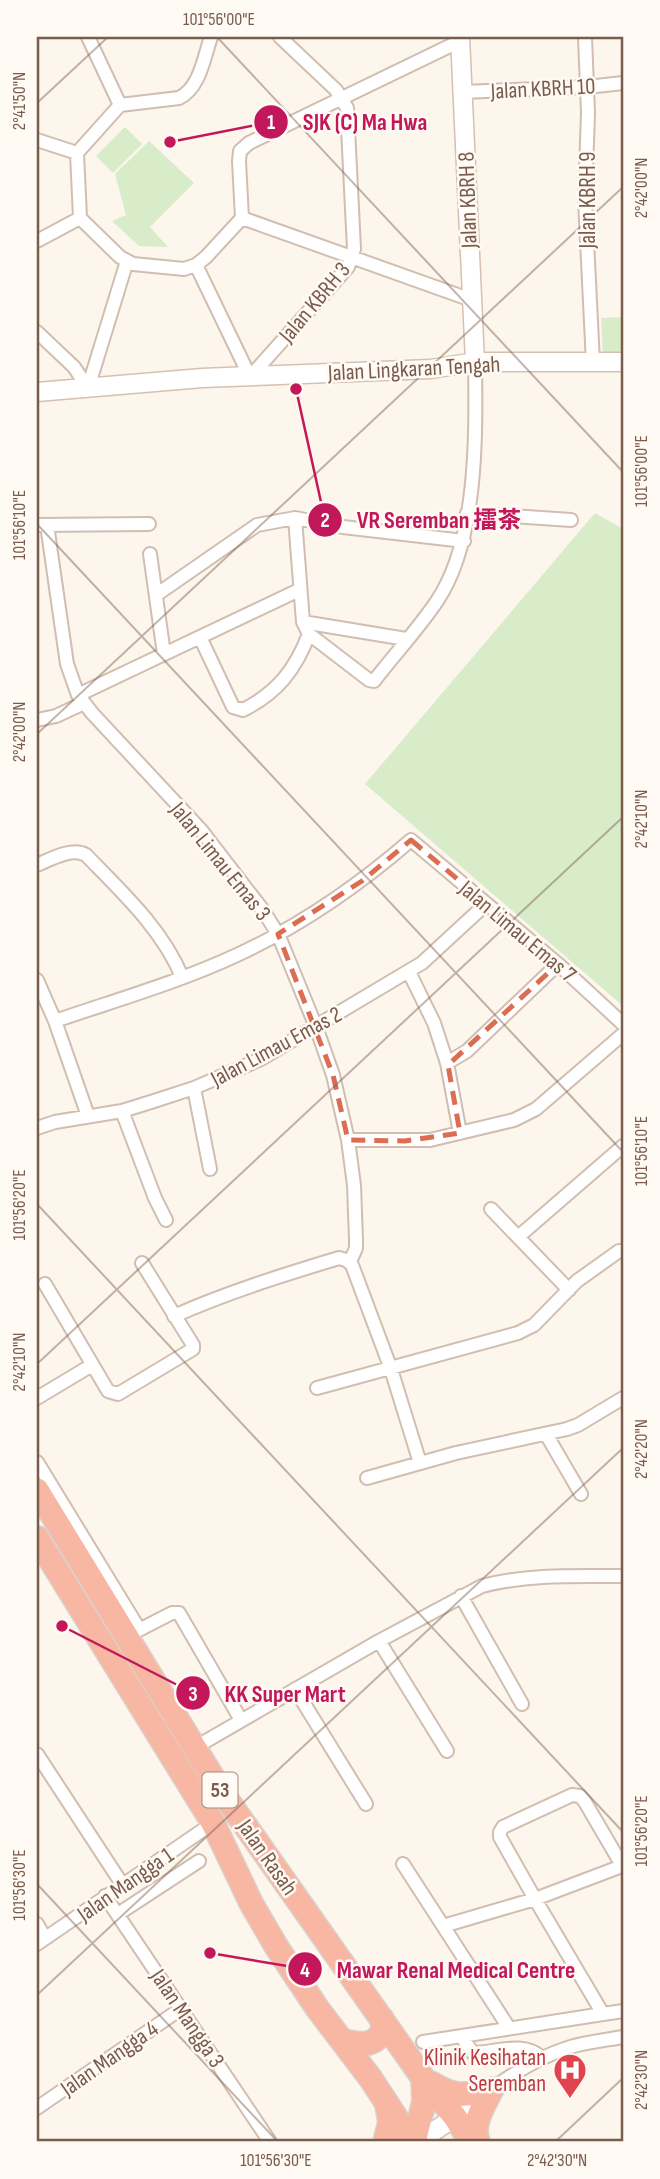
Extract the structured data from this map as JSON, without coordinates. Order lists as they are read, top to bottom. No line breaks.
{"streets":{"highway":["53","Jalan Rasah"],"street":["Jalan KBRH 10","Jalan KBRH 8","Jalan KBRH 9","Jalan KBRH 3","Jalan Lingkaran Tengah","Jalan Limau Emas 3","Jalan Limau Emas 7","Jalan Limau Emas 2","Jalan Mangga 1","Jalan Mangga 3","Jalan Mangga 4"]},"crossings":[["Jalan KBRH 10","Jalan KBRH 8"],["Jalan KBRH 10","Jalan KBRH 9"],["Jalan KBRH 8","Jalan Lingkaran Tengah"],["Jalan KBRH 9","Jalan Lingkaran Tengah"],["Jalan KBRH 3","Jalan Lingkaran Tengah"],["Jalan Limau Emas 3","Jalan Limau Emas 7"],["Jalan Limau Emas 3","Jalan Limau Emas 2"],["Jalan Limau Emas 7","Jalan Limau Emas 2"],["Jalan Rasah","Jalan Mangga 1"],["Jalan Mangga 1","Jalan Mangga 3"],["Jalan Mangga 3","Jalan Mangga 4"]],"places":{"other":["SJK (C) Ma Hwa","VR Seremban 擂茶","KK Super Mart","Mawar Renal Medical Centre"],"hospital":["Klinik Kesihatan Seremban"]},"coordinates":["101°56'00\"E","2°41'50\"N","2°42'00\"N","101°56'10\"E","2°42'10\"N","101°56'20\"E","2°42'20\"N","101°56'30\"E","2°42'30\"N"]}
